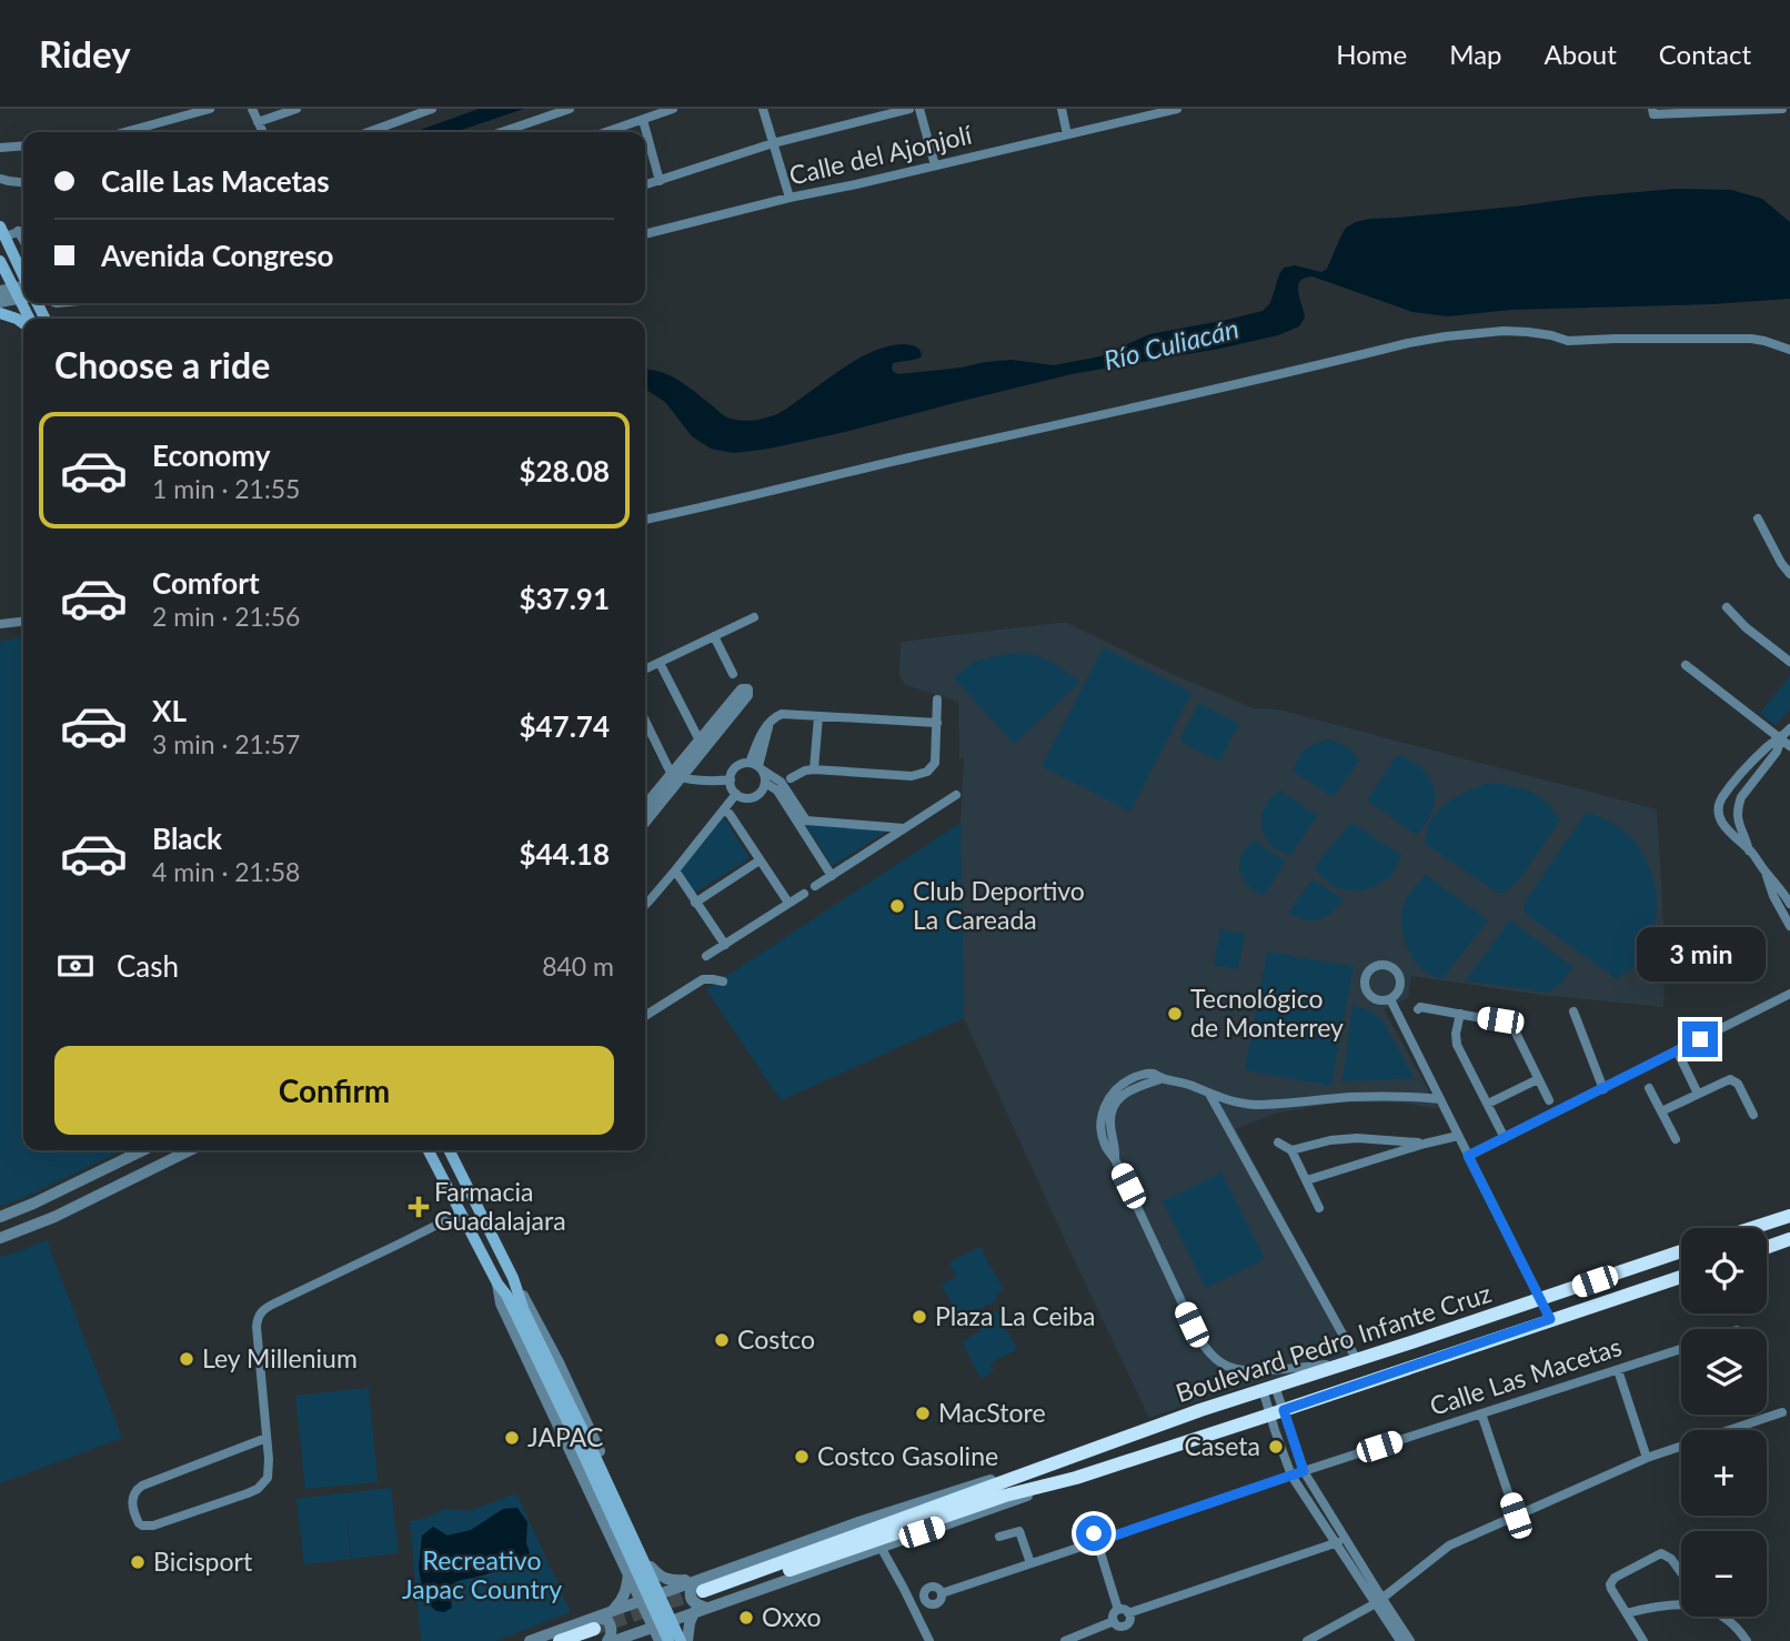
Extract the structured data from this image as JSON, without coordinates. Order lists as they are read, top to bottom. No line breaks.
{"streets":{"highway":["Boulevard Pedro Infante Cruz"],"street":["Calle del Ajonjolí","Calle Las Macetas"]},"water":["Río Culiacán"],"parks":["Recreativo Japac Country"],"places":{"other":["Club Deportivo La Careada","Tecnológico de Monterrey","Plaza La Ceiba","Costco","Ley Millenium","MacStore","JAPAC","Caseta","Costco Gasoline","Bicisport","Oxxo"],"health":["Farmacia Guadalajara"]},"page":{"header":"Ridey","nav":["Home","Map","About","Contact"],"banner":["Calle Las Macetas","Avenida Congreso"],"heading":"Choose a ride","list":[{"name":"Economy","note":"1 min · 21:55","value":"$28.08"},{"name":"Comfort","note":"2 min · 21:56","value":"$37.91"},{"name":"XL","note":"3 min · 21:57","value":"$47.74"},{"name":"Black","note":"4 min · 21:58","value":"$44.18"}],"pay":["Cash","840 m"],"bubble":"3 min","buttons":"Confirm","map_buttons":["+","−"]}}
